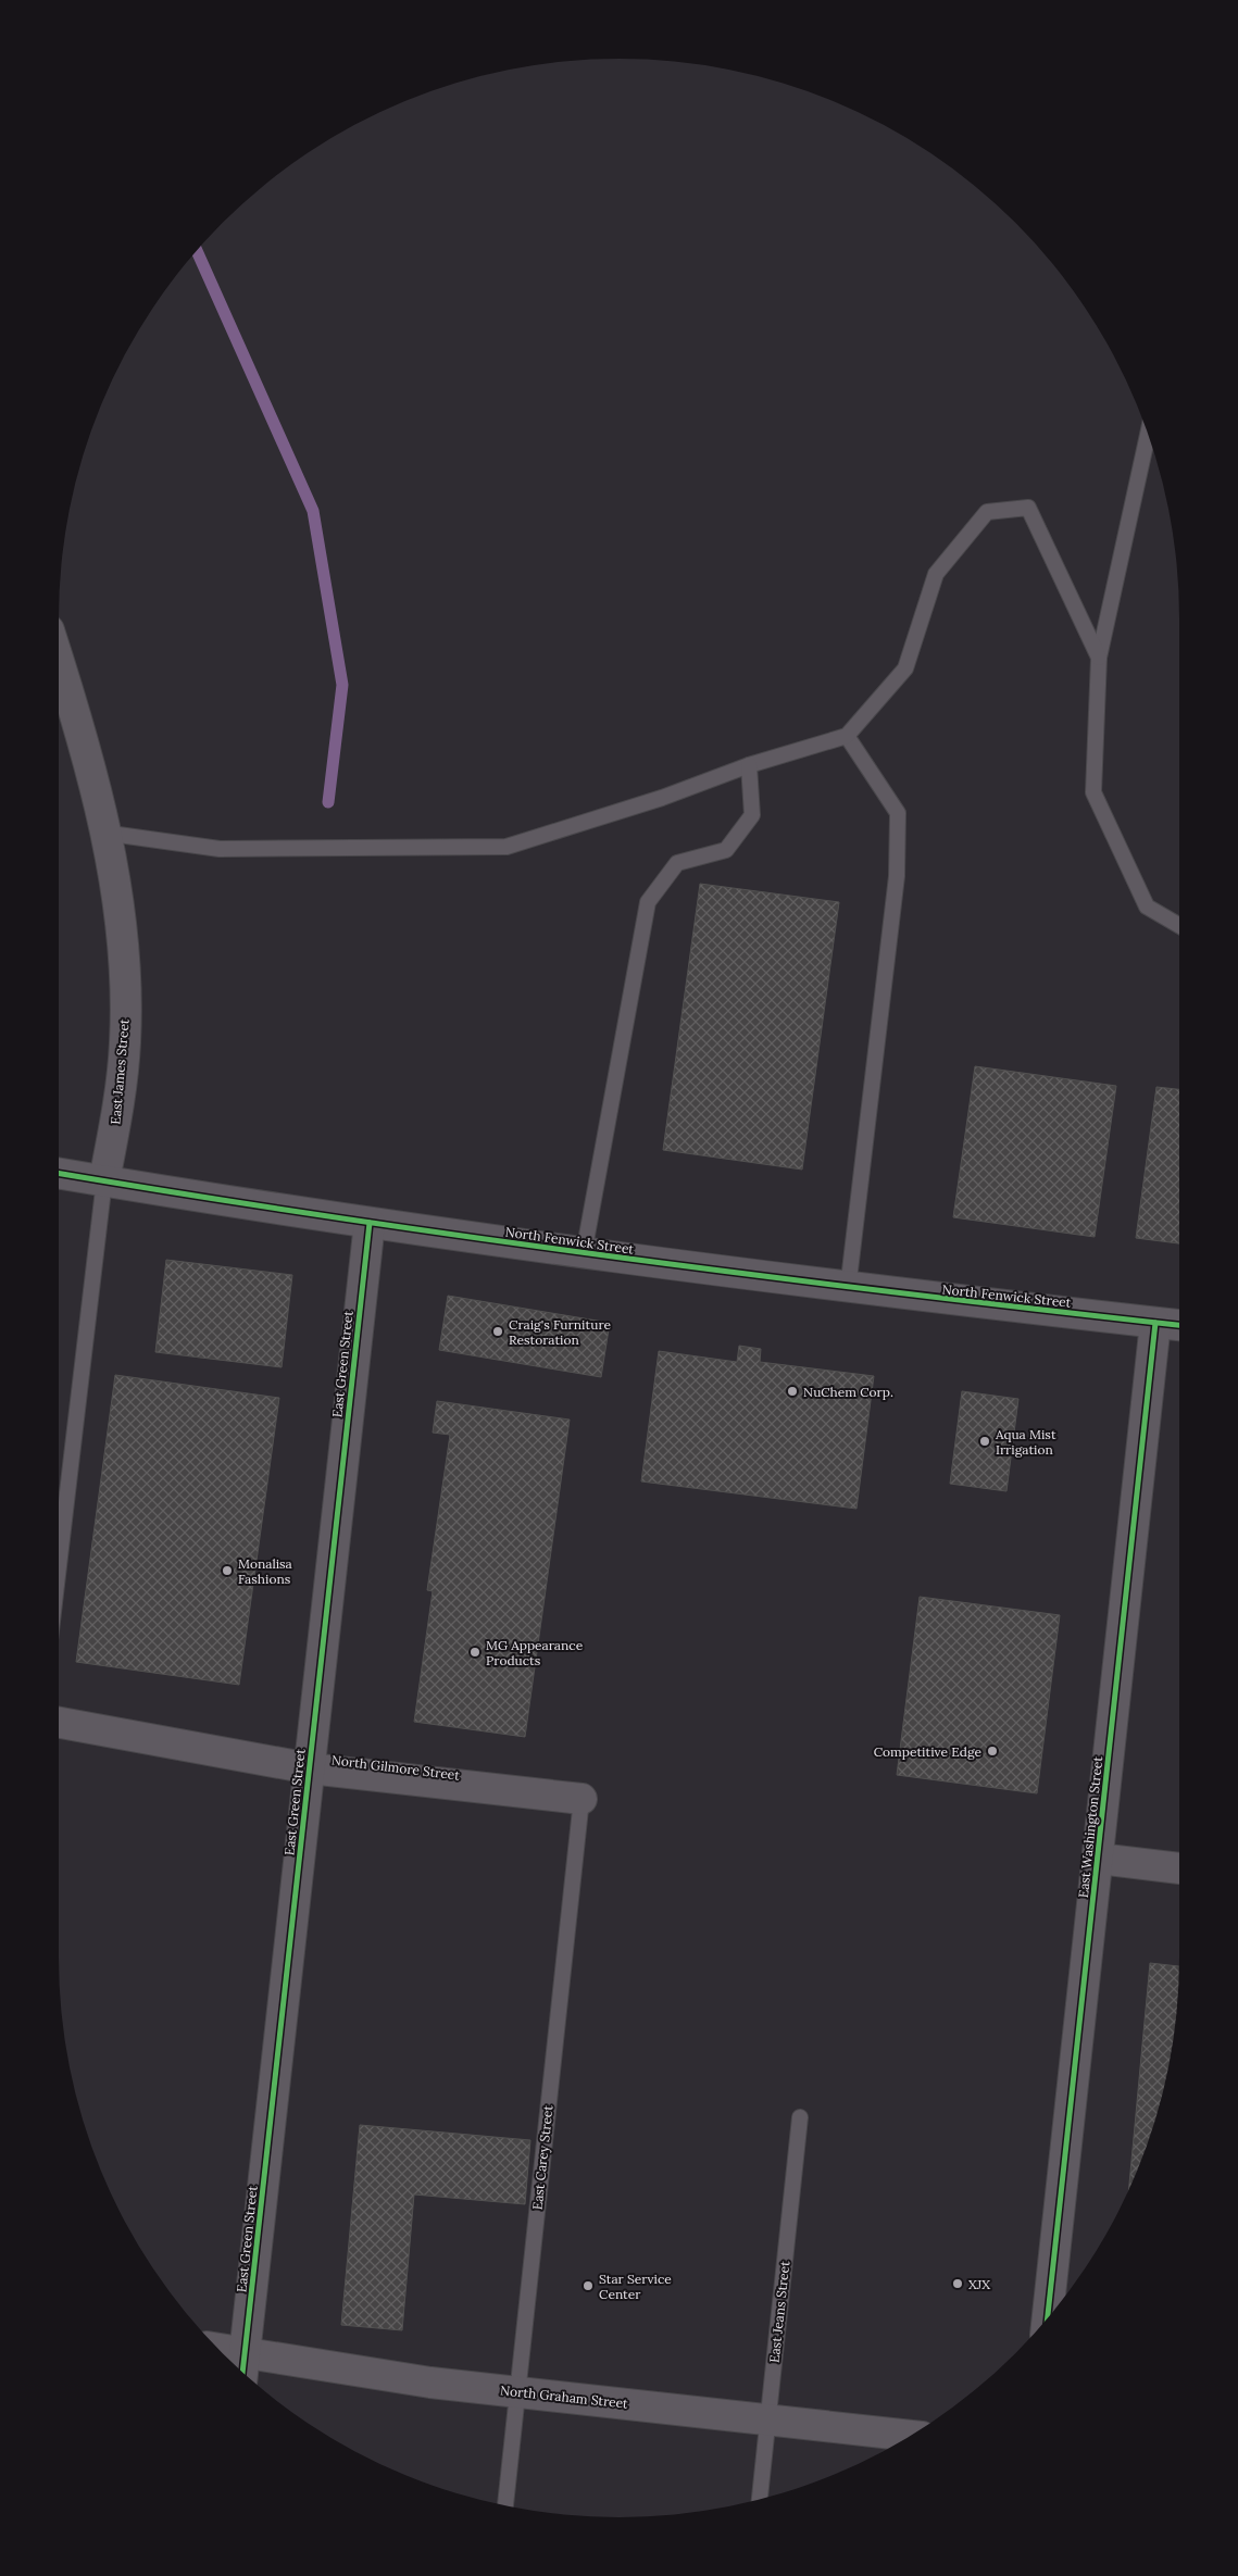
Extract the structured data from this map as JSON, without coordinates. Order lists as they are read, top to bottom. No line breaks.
{"streets":{"street":["East James Street","North Fenwick Street","East Green Street","North Gilmore Street","East Washington Street","North Graham Street"],"lane":["East Carey Street","East Jeans Street"]},"crossings":[["East James Street","North Fenwick Street"],["North Fenwick Street","East Green Street"],["North Fenwick Street","East Washington Street"],["East Green Street","North Gilmore Street"],["East Green Street","North Graham Street"],["North Gilmore Street","East Carey Street"],["East Carey Street","North Graham Street"],["East Jeans Street","North Graham Street"]],"places":["Craig's Furniture Restoration","NuChem Corp.","Aqua Mist Irrigation","Monalisa Fashions","MG Appearance Products","Competitive Edge","XJX","Star Service Center"]}
